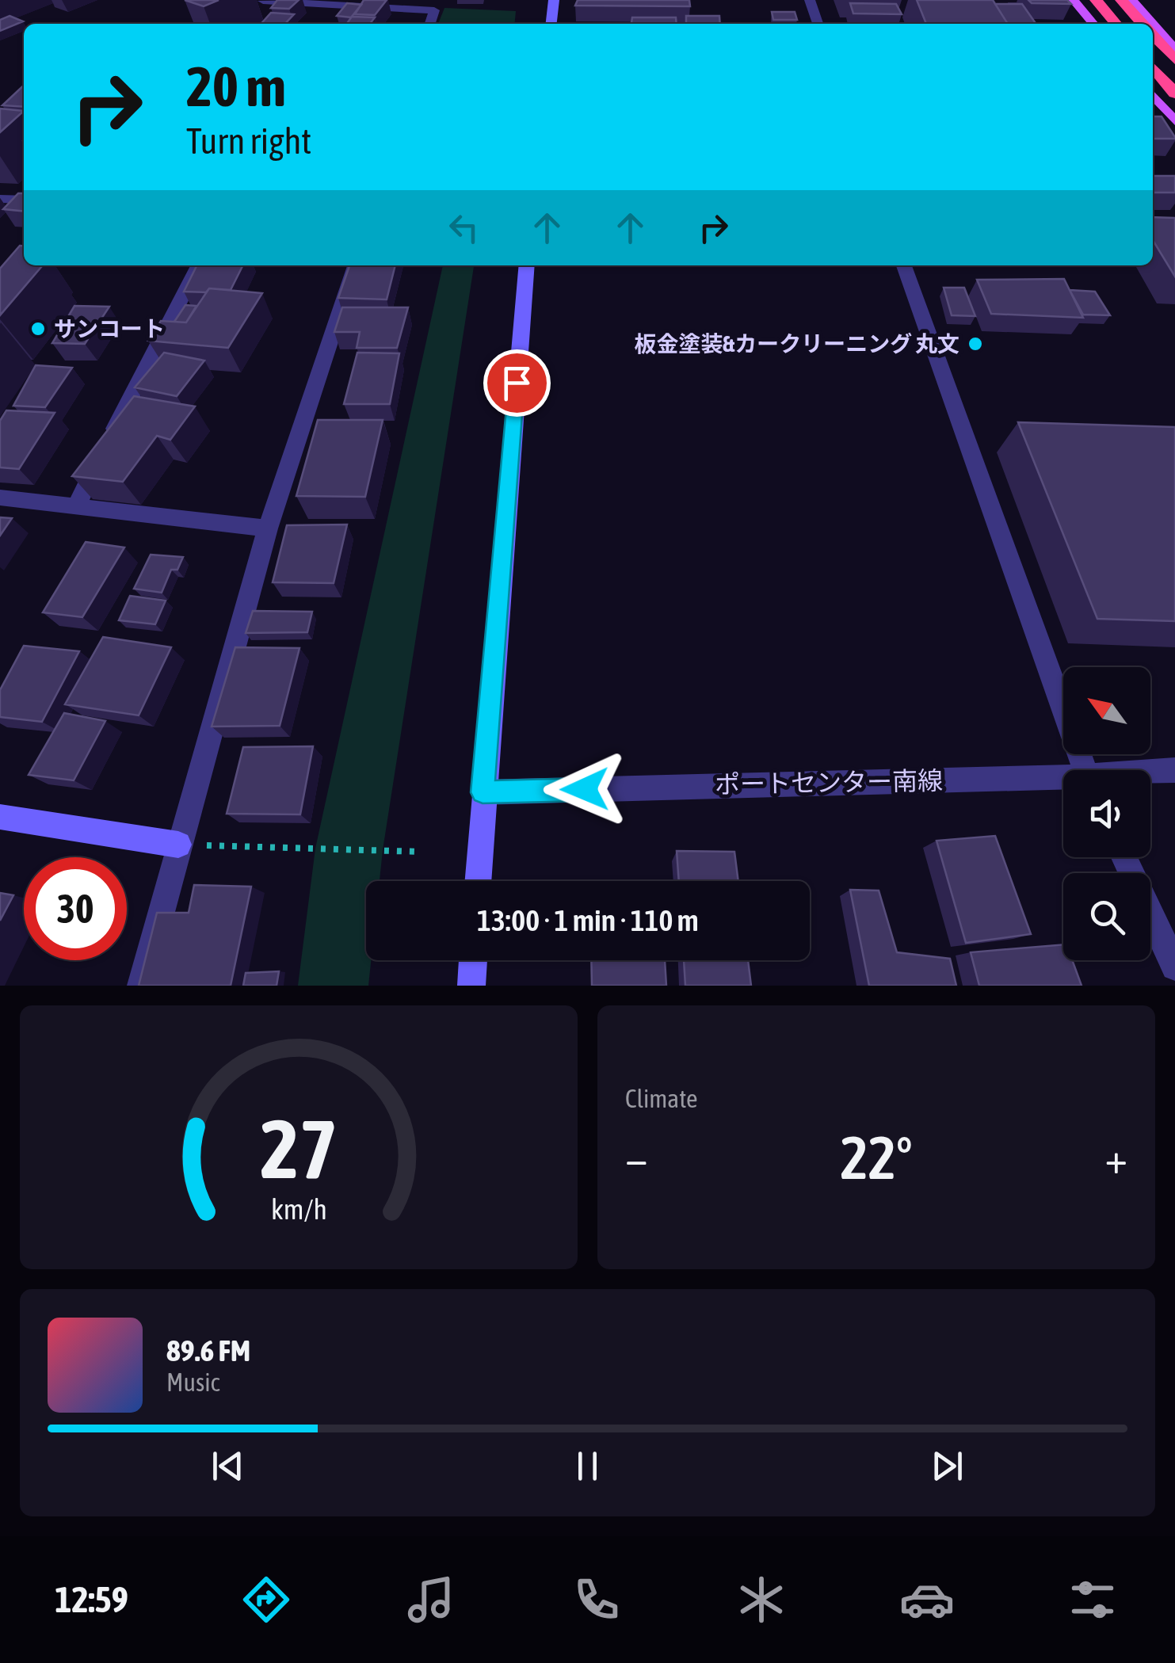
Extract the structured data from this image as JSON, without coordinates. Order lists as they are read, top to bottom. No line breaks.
{"streets":{"street":["ポートセンター南線"]},"places":["サンコート","板金塗装&カークリーニング 丸文"],"north":"top left","page":{"turn":["20 m","Turn right"],"limit":"30","trip":"13:00 · 1 min · 110 m","tile":"Climate","heat":["−","22°","+"],"song":["89.6 FM","Music"],"tabs":"12:59","gauge":["27","km/h"]}}
